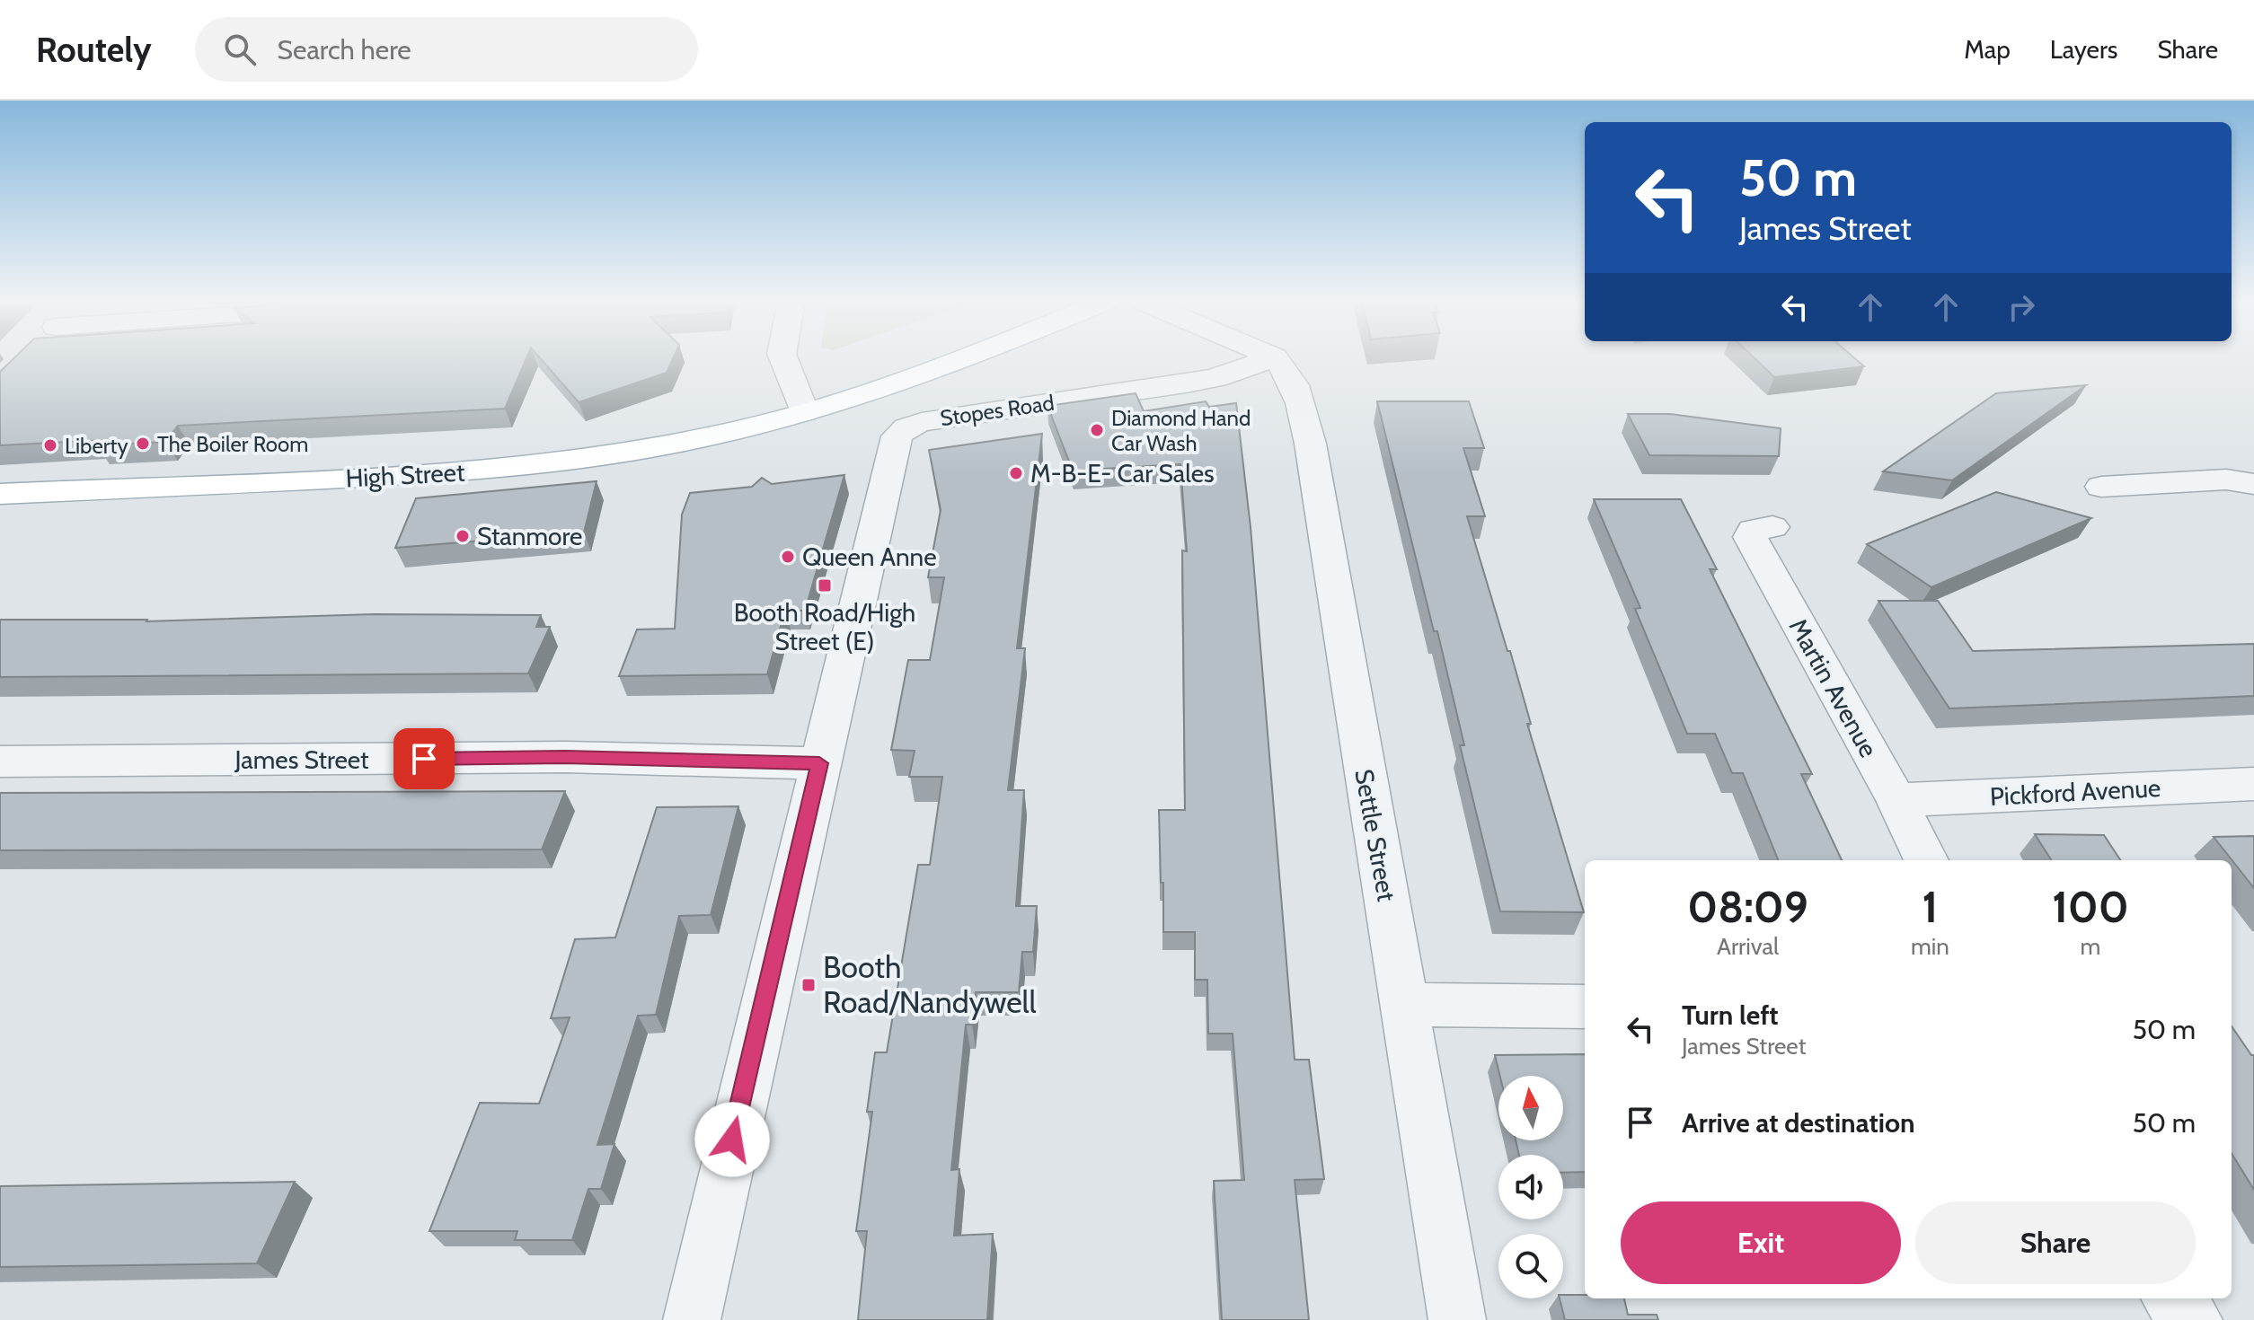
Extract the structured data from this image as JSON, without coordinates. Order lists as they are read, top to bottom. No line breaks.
{"streets":{"main road":["Stopes Road","High Street"],"street":["Martin Avenue","James Street","Pickford Avenue","Settle Street"]},"crossings":[["Stopes Road","High Street"],["Stopes Road","James Street"],["Martin Avenue","Pickford Avenue"]],"places":{"other":["Diamond Hand Car Wash","The Boiler Room","Liberty","M-B-E- Car Sales","Stanmore","Queen Anne"],"transit":["Booth Road/High Street (E)","Booth Road/Nandywell"]},"north":"top","page":{"header":"Routely","search":"Search here","nav":["Map","Layers","Share"],"turn":["50 m","James Street"],"eta":["08:09","Arrival","1","min","100","m"],"list":[{"name":"Turn left","note":"James Street","value":"50 m"},{"name":"Arrive at destination","value":"50 m"}],"buttons":["Exit","Share"]}}
